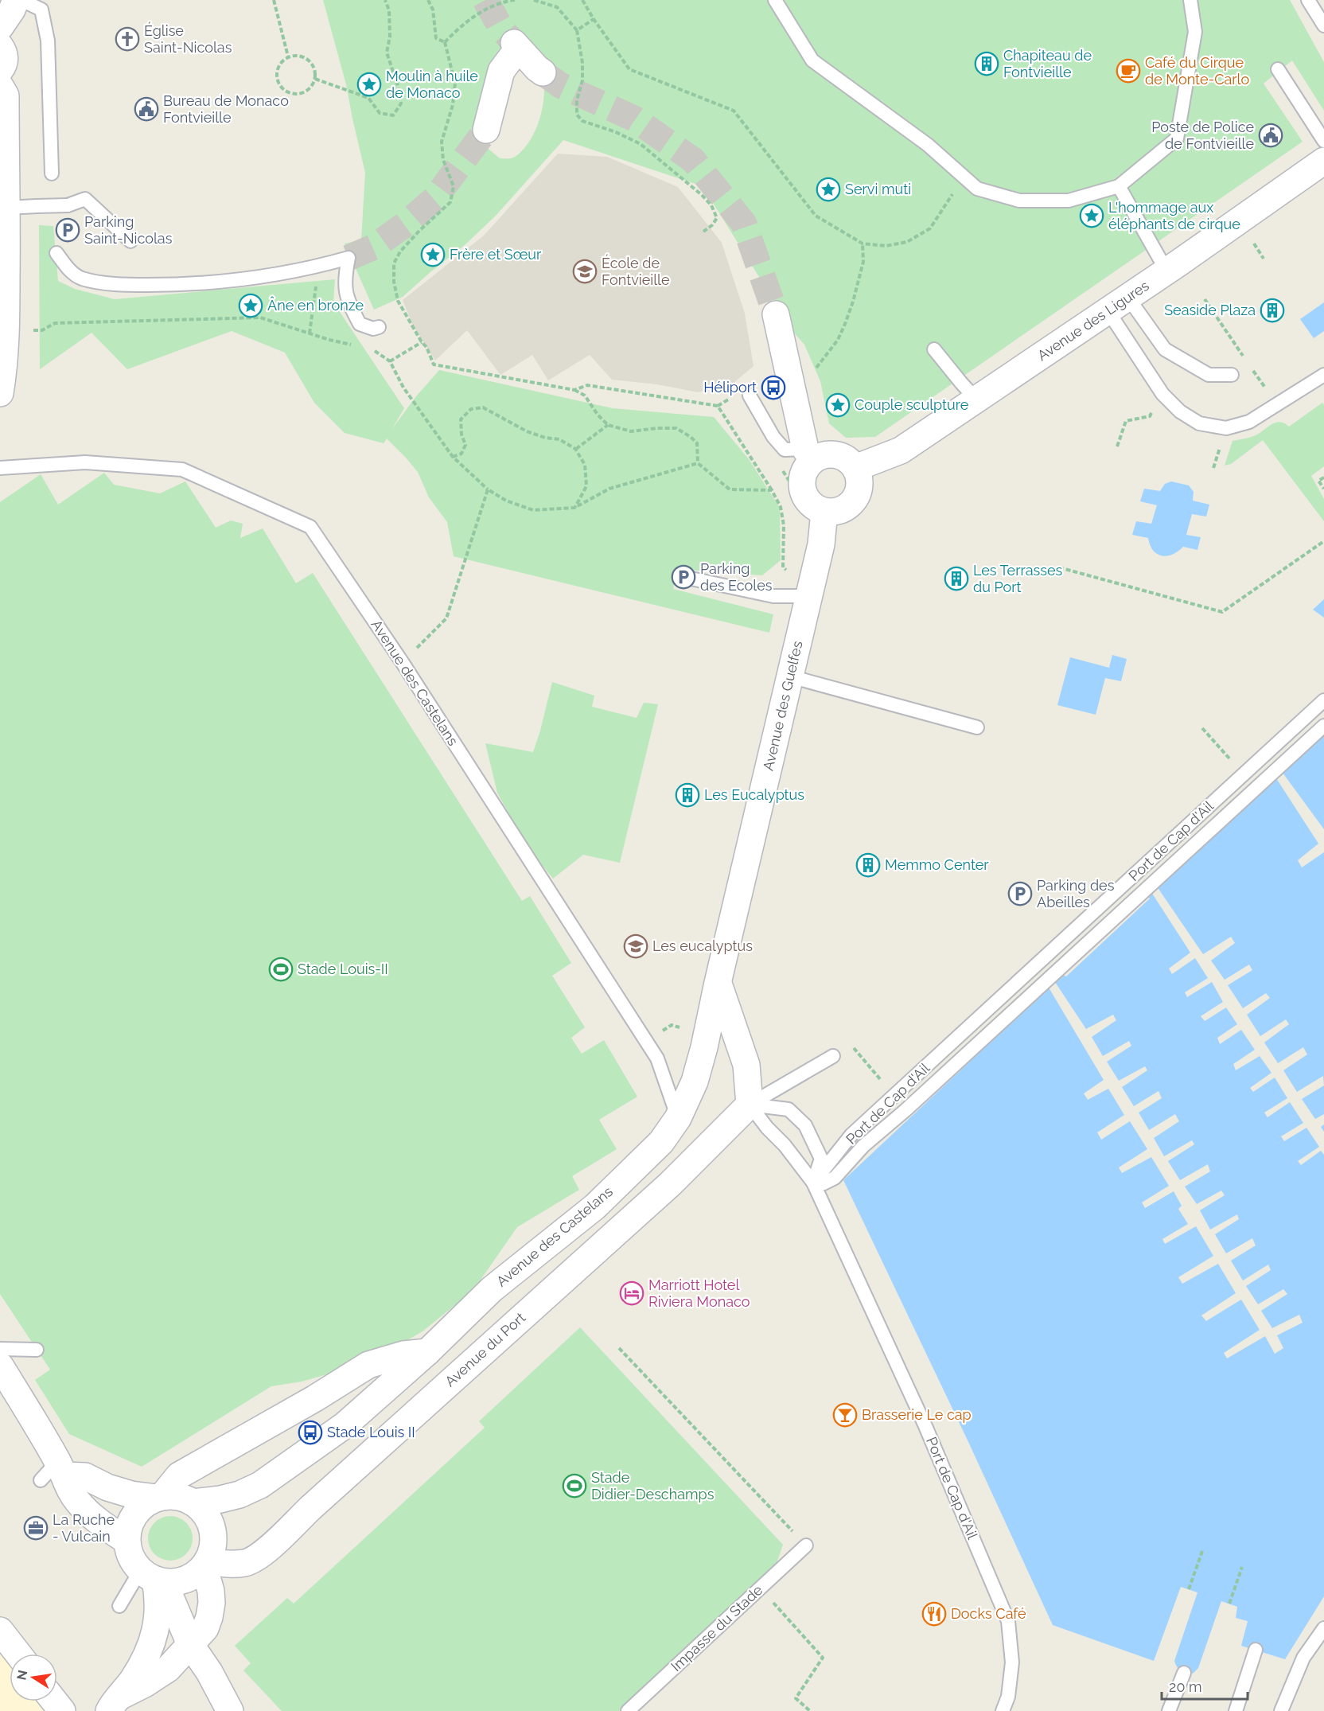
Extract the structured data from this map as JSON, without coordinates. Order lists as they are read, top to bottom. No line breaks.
{"streets":{"street":["Avenue des Ligures","Avenue des Castelans","Avenue des Guelfes","Avenue du Port"],"lane":["Port de Cap d'Ail","Impasse du Stade"]},"crossings":[["Avenue des Ligures","Avenue des Guelfes"],["Avenue des Castelans","Avenue des Guelfes"],["Avenue des Castelans","Avenue du Port"]],"places":{"church":["Église Saint-Nicolas"],"building":["Chapiteau de Fontvieille","Seaside Plaza","Les Terrasses du Port","Les Eucalyptus","Memmo Center"],"cafe":["Café du Cirque de Monte-Carlo"],"place":["Moulin à huile de Monaco","Servi muti","L'hommage aux éléphants de cirque","Frère et Sœur","Âne en bronze","Couple sculpture"],"public building":["Bureau de Monaco Fontvieille","Poste de Police de Fontvieille"],"parking":["Parking Saint-Nicolas","Parking des Ecoles","Parking des Abeilles"],"school or university":["École de Fontvieille","Les eucalyptus"],"bus stop":["Héliport","Stade Louis II"],"sports":["Stade Louis-II","Stade Didier-Deschamps"],"hotel":["Marriott Hotel Riviera Monaco"],"bar":["Brasserie Le cap"],"office":["La Ruche - Vulcain"],"restaurant":["Docks Café"]},"scale_bar":"20 m","north":"left"}
